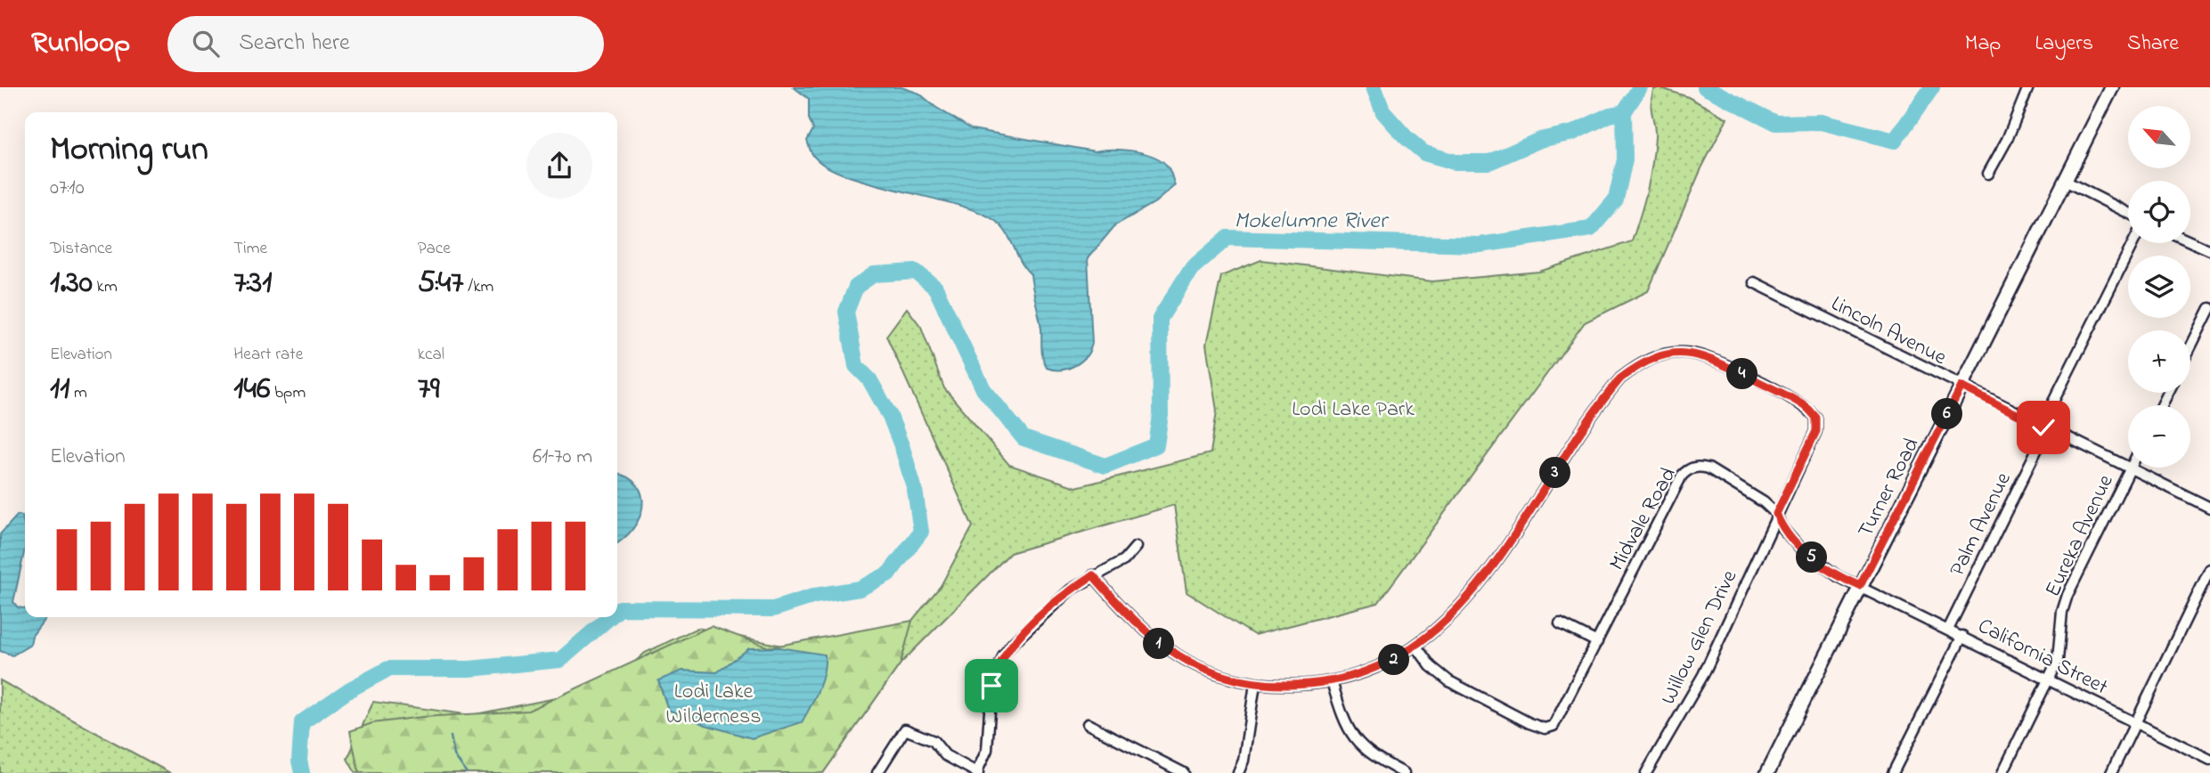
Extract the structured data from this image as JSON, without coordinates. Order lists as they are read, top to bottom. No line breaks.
{"streets":{"main road":["Turner Road"],"street":["Lincoln Avenue","Midvale Road","Palm Avenue","Eureka Avenue","Willow Glen Drive","California Street"]},"crossings":[["Lincoln Avenue","Turner Road"],["Lincoln Avenue","Palm Avenue"],["Turner Road","California Street"],["Midvale Road","Willow Glen Drive"],["Midvale Road","California Street"],["Palm Avenue","California Street"],["Eureka Avenue","California Street"],["Willow Glen Drive","California Street"]],"water":["Mokelumne River"],"parks":["Lodi Lake Park","Lodi Lake Wilderness"],"north":"top left","page":{"header":"Runloop","search":"Search here","nav":["Map","Layers","Share"],"map_buttons":["+","−"],"heading":["Morning run","07:10"],"stats":[["Distance","1.30 km"],["Time","7:31"],["Pace","5:47 /km"],["Elevation","11 m"],["Heart rate","146 bpm"],["kcal","79"]],"pins":["4","6","3","5","1","2"],"chart":["Elevation","61–70 m"]}}
